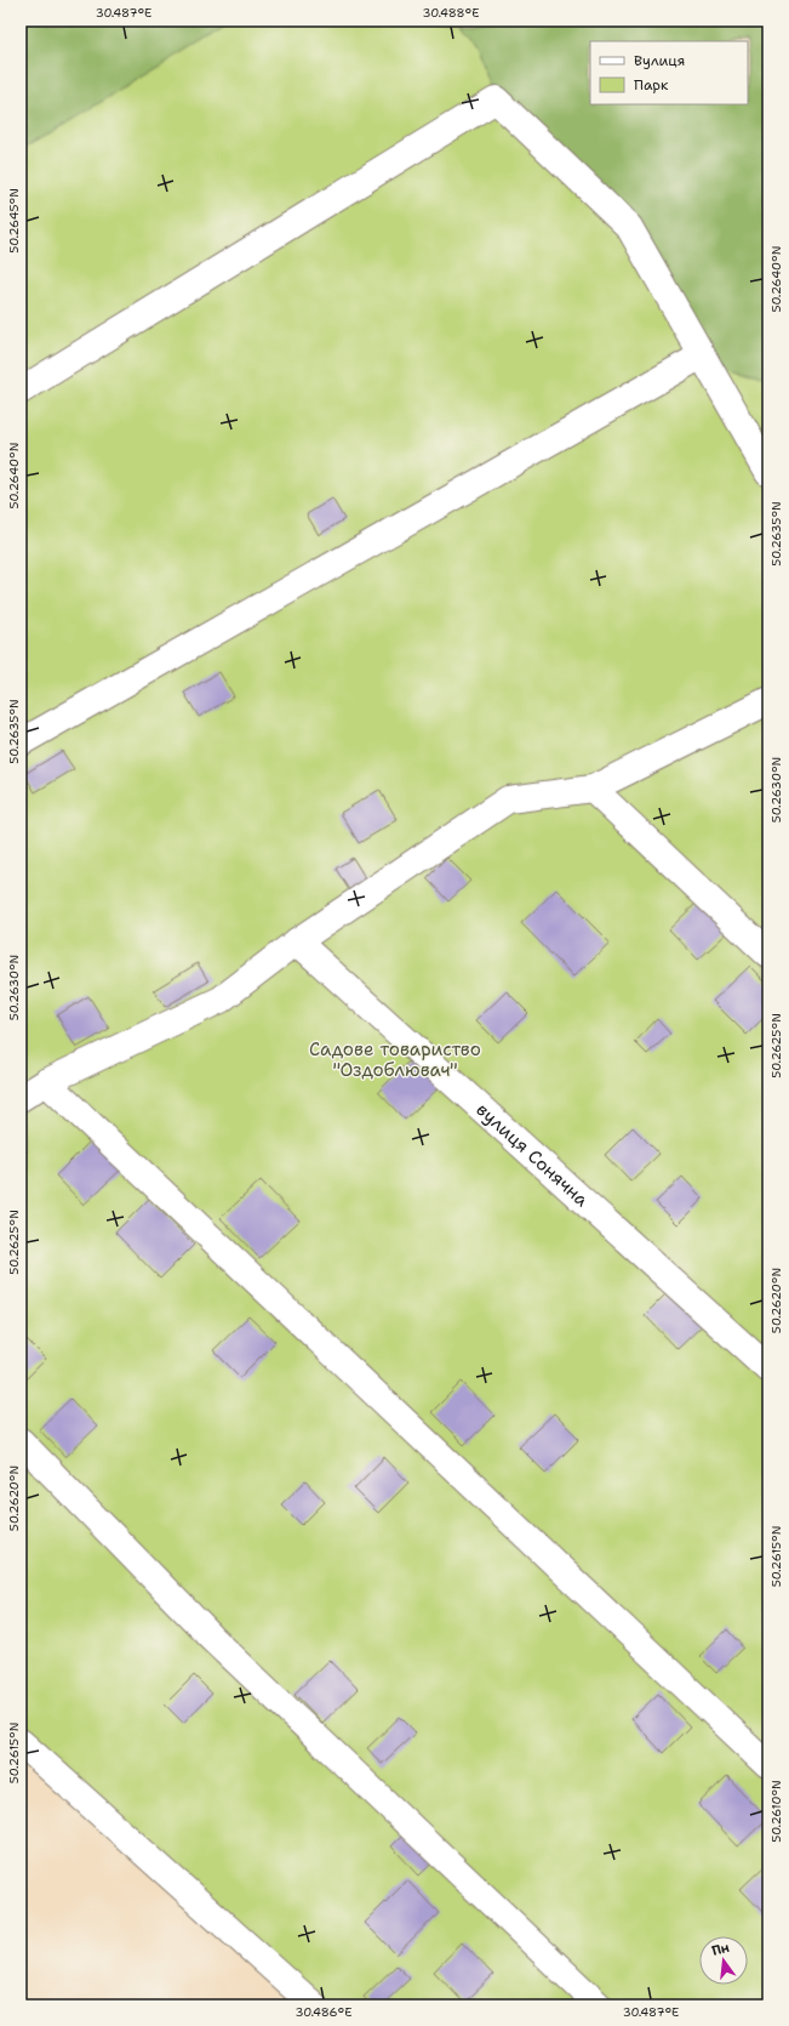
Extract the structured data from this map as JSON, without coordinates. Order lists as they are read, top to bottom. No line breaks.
{"streets":{"street":["вулиця Сонячна"]},"parks":["Садове товариство \"Оздоблювач\""],"legend":["Вулиця","Парк"],"north":"top","coordinates":["30.487°E","30.488°E","50.2645°N","50.2640°N","50.2635°N","50.2630°N","50.2625°N","50.2620°N","50.2615°N","50.2610°N","30.486°E"]}
